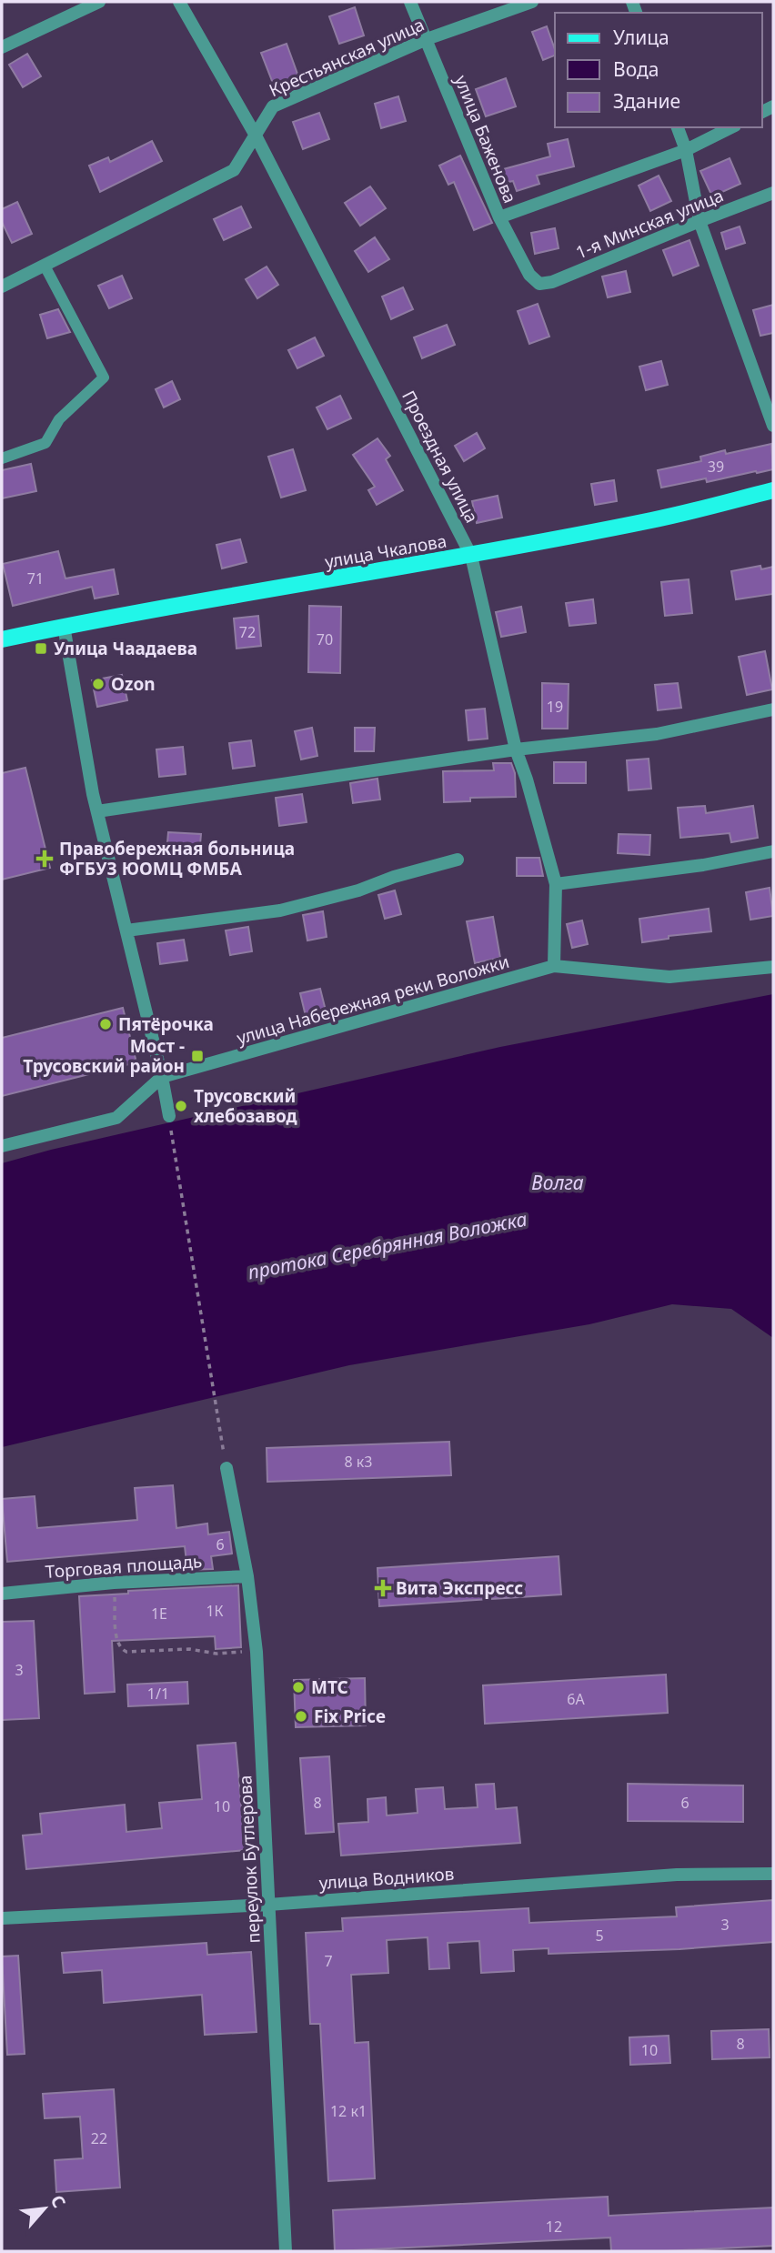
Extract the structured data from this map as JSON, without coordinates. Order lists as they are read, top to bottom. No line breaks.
{"streets":{"main road":["улица Чкалова"],"street":["Крестьянская улица","улица Баженова","1-я Минская улица","Проездная улица","улица Набережная реки Воложки","Торговая площадь","переулок Бутлерова","улица Водников"]},"crossings":[["Крестьянская улица","улица Баженова"],["Крестьянская улица","Проездная улица"],["улица Баженова","1-я Минская улица"],["Проездная улица","улица Чкалова"],["Проездная улица","улица Набережная реки Воложки"],["Торговая площадь","переулок Бутлерова"],["переулок Бутлерова","улица Водников"]],"water":["Волга","протока Серебрянная Воложка"],"places":{"transit":["Улица Чаадаева","Мост - Трусовский район"],"other":["Ozon","Пятёрочка","Трусовский хлебозавод","МТС","Fix Price"],"health":["Правобережная больница ФГБУЗ ЮОМЦ ФМБА","Вита Экспресс"]},"house_numbers":["39","71","72","70","19","8 к3","6","1К","1Е","3","1/1","6А","8","6","10","3","5","7","8","10","12 к1","22","12"],"legend":["Улица","Вода","Здание"],"north":"top right"}
